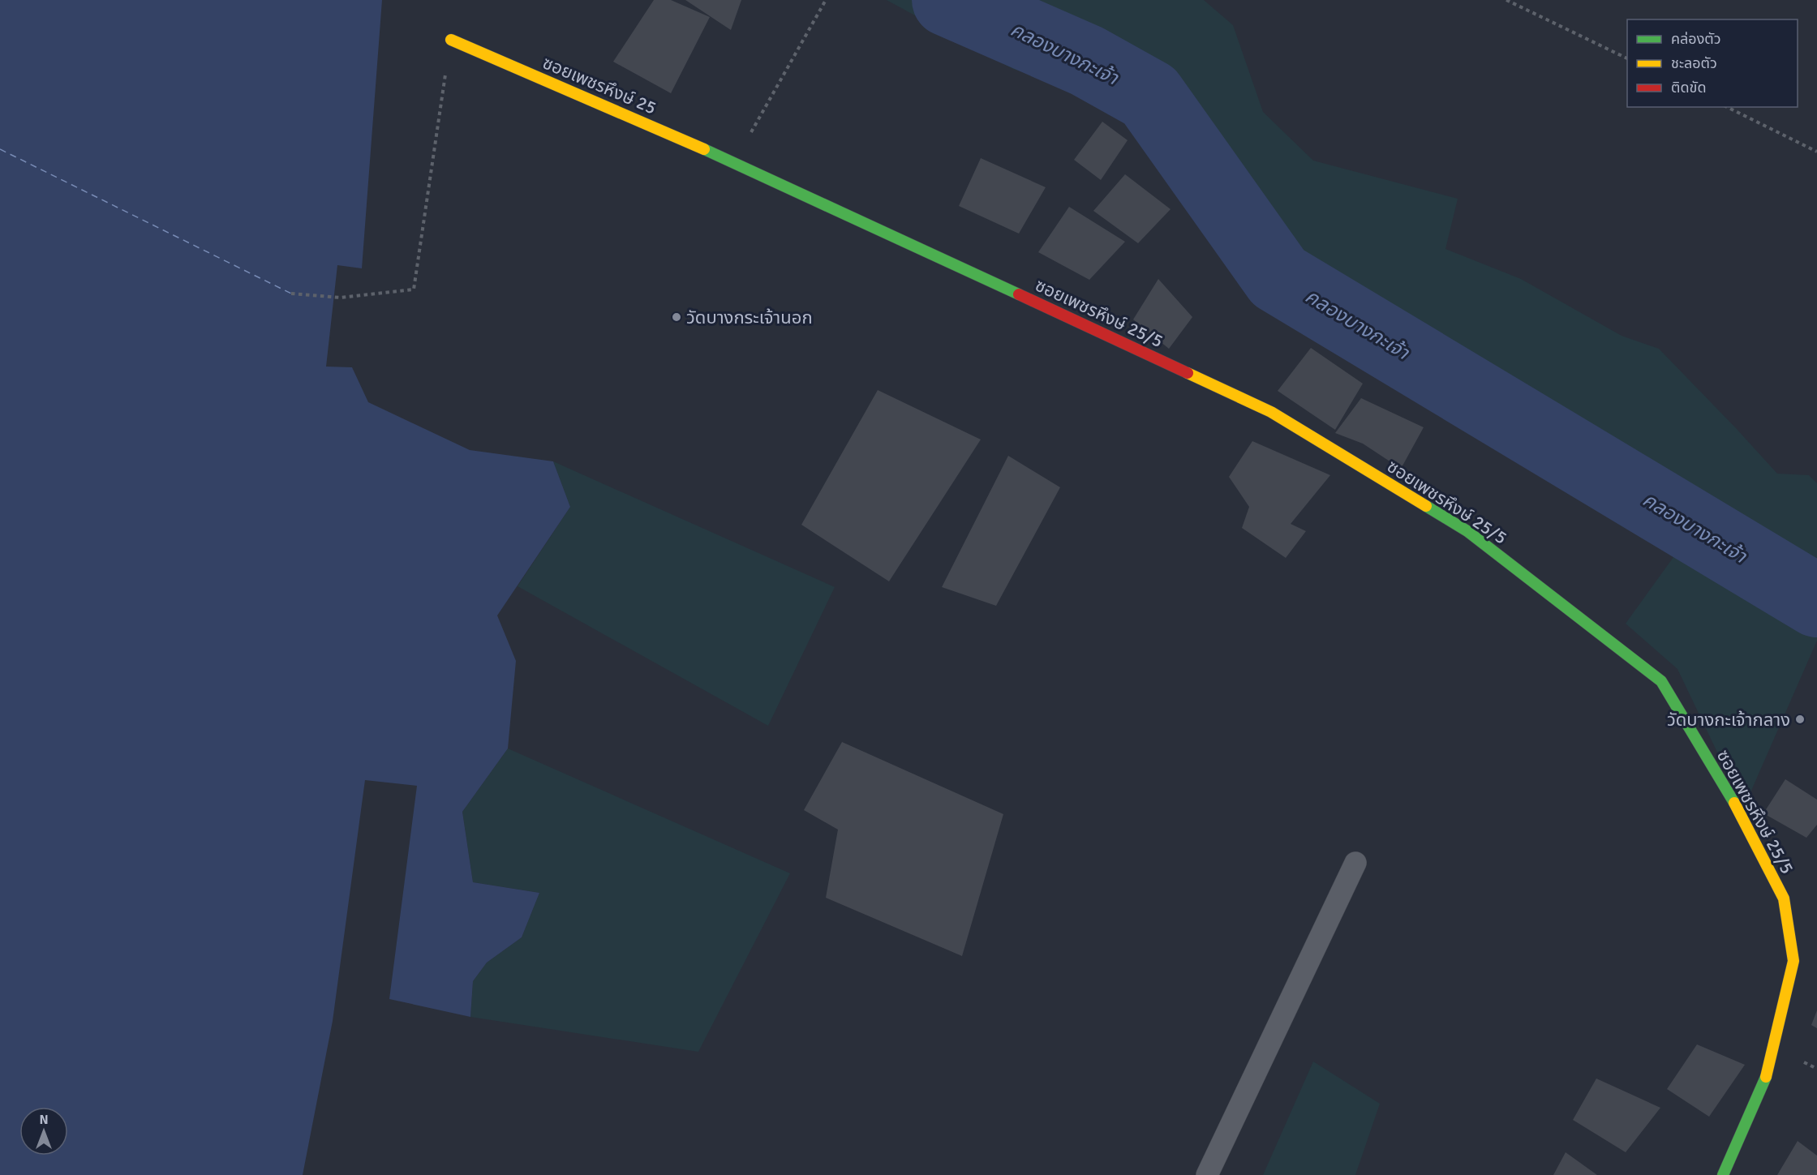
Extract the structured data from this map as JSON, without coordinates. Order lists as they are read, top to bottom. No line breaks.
{"streets":{"street":["ซอยเพชรหึงษ์ 25","ซอยเพชรหึงษ์ 25/5"]},"crossings":[["ซอยเพชรหึงษ์ 25","ซอยเพชรหึงษ์ 25/5"]],"water":["คลองบางกะเจ้า"],"places":["วัดบางกระเจ้านอก","วัดบางกะเจ้ากลาง"],"legend":["คล่องตัว","ชะลอตัว","ติดขัด"],"north":"top"}
